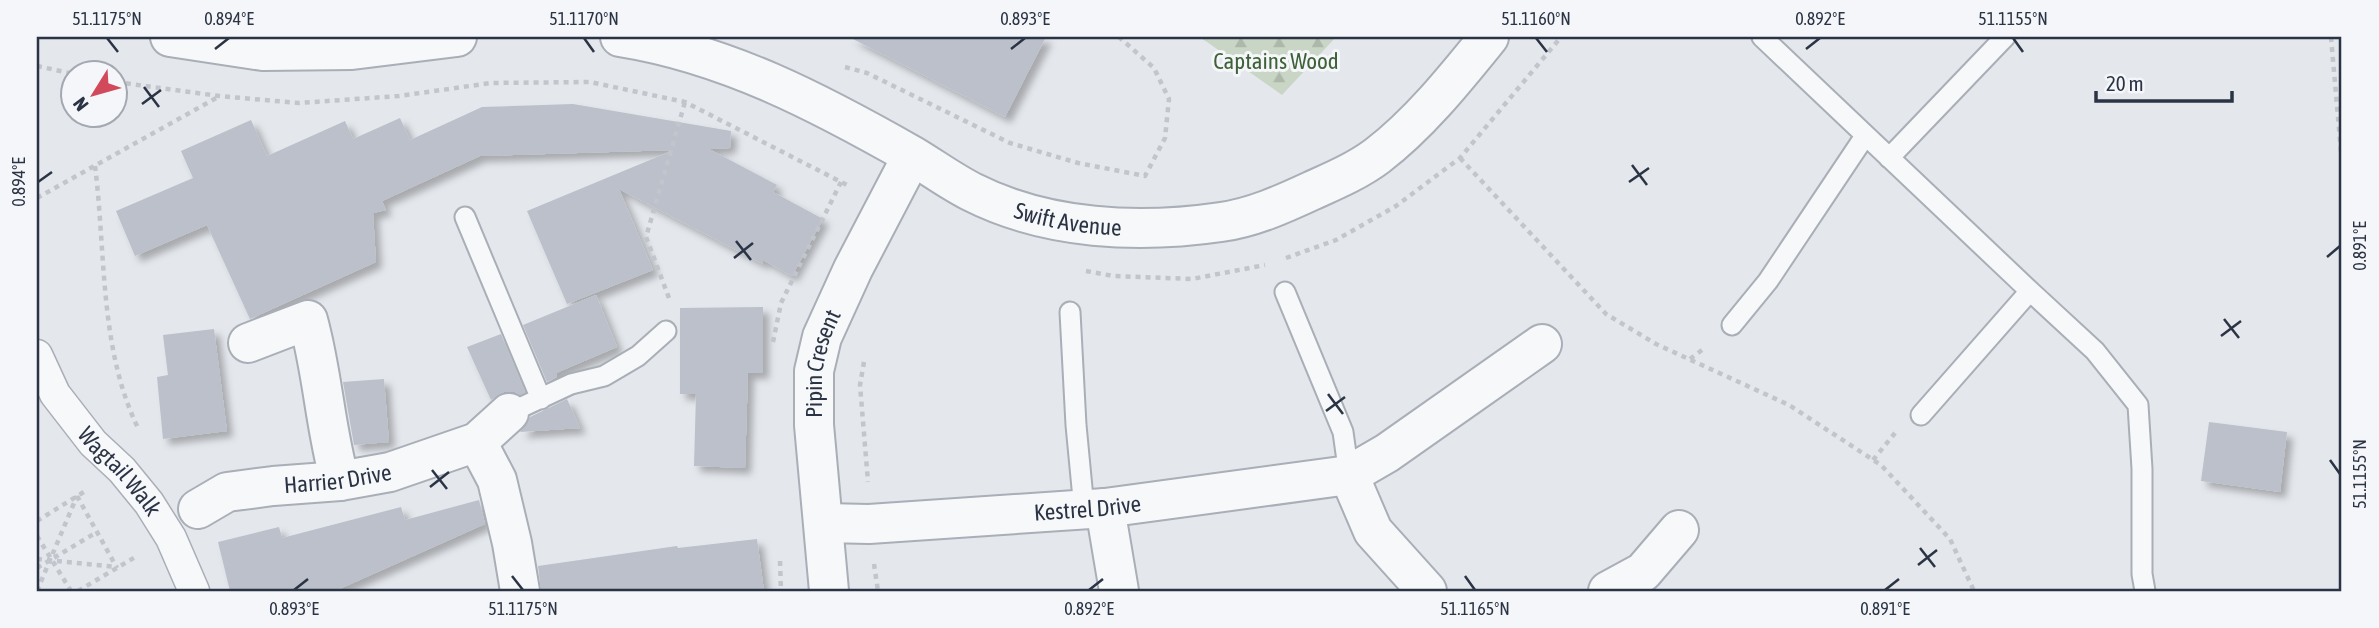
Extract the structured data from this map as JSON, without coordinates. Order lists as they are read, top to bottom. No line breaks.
{"streets":{"street":["Swift Avenue","Pipin Cresent","Wagtail Walk","Harrier Drive","Kestrel Drive"]},"crossings":[["Swift Avenue","Pipin Cresent"],["Pipin Cresent","Kestrel Drive"]],"parks":["Captains Wood"],"scale_bar":"20 m","north":"bottom left","coordinates":["51.1175°N","0.894°E","51.1170°N","0.893°E","51.1160°N","0.892°E","51.1155°N","0.891°E","51.1165°N"]}
